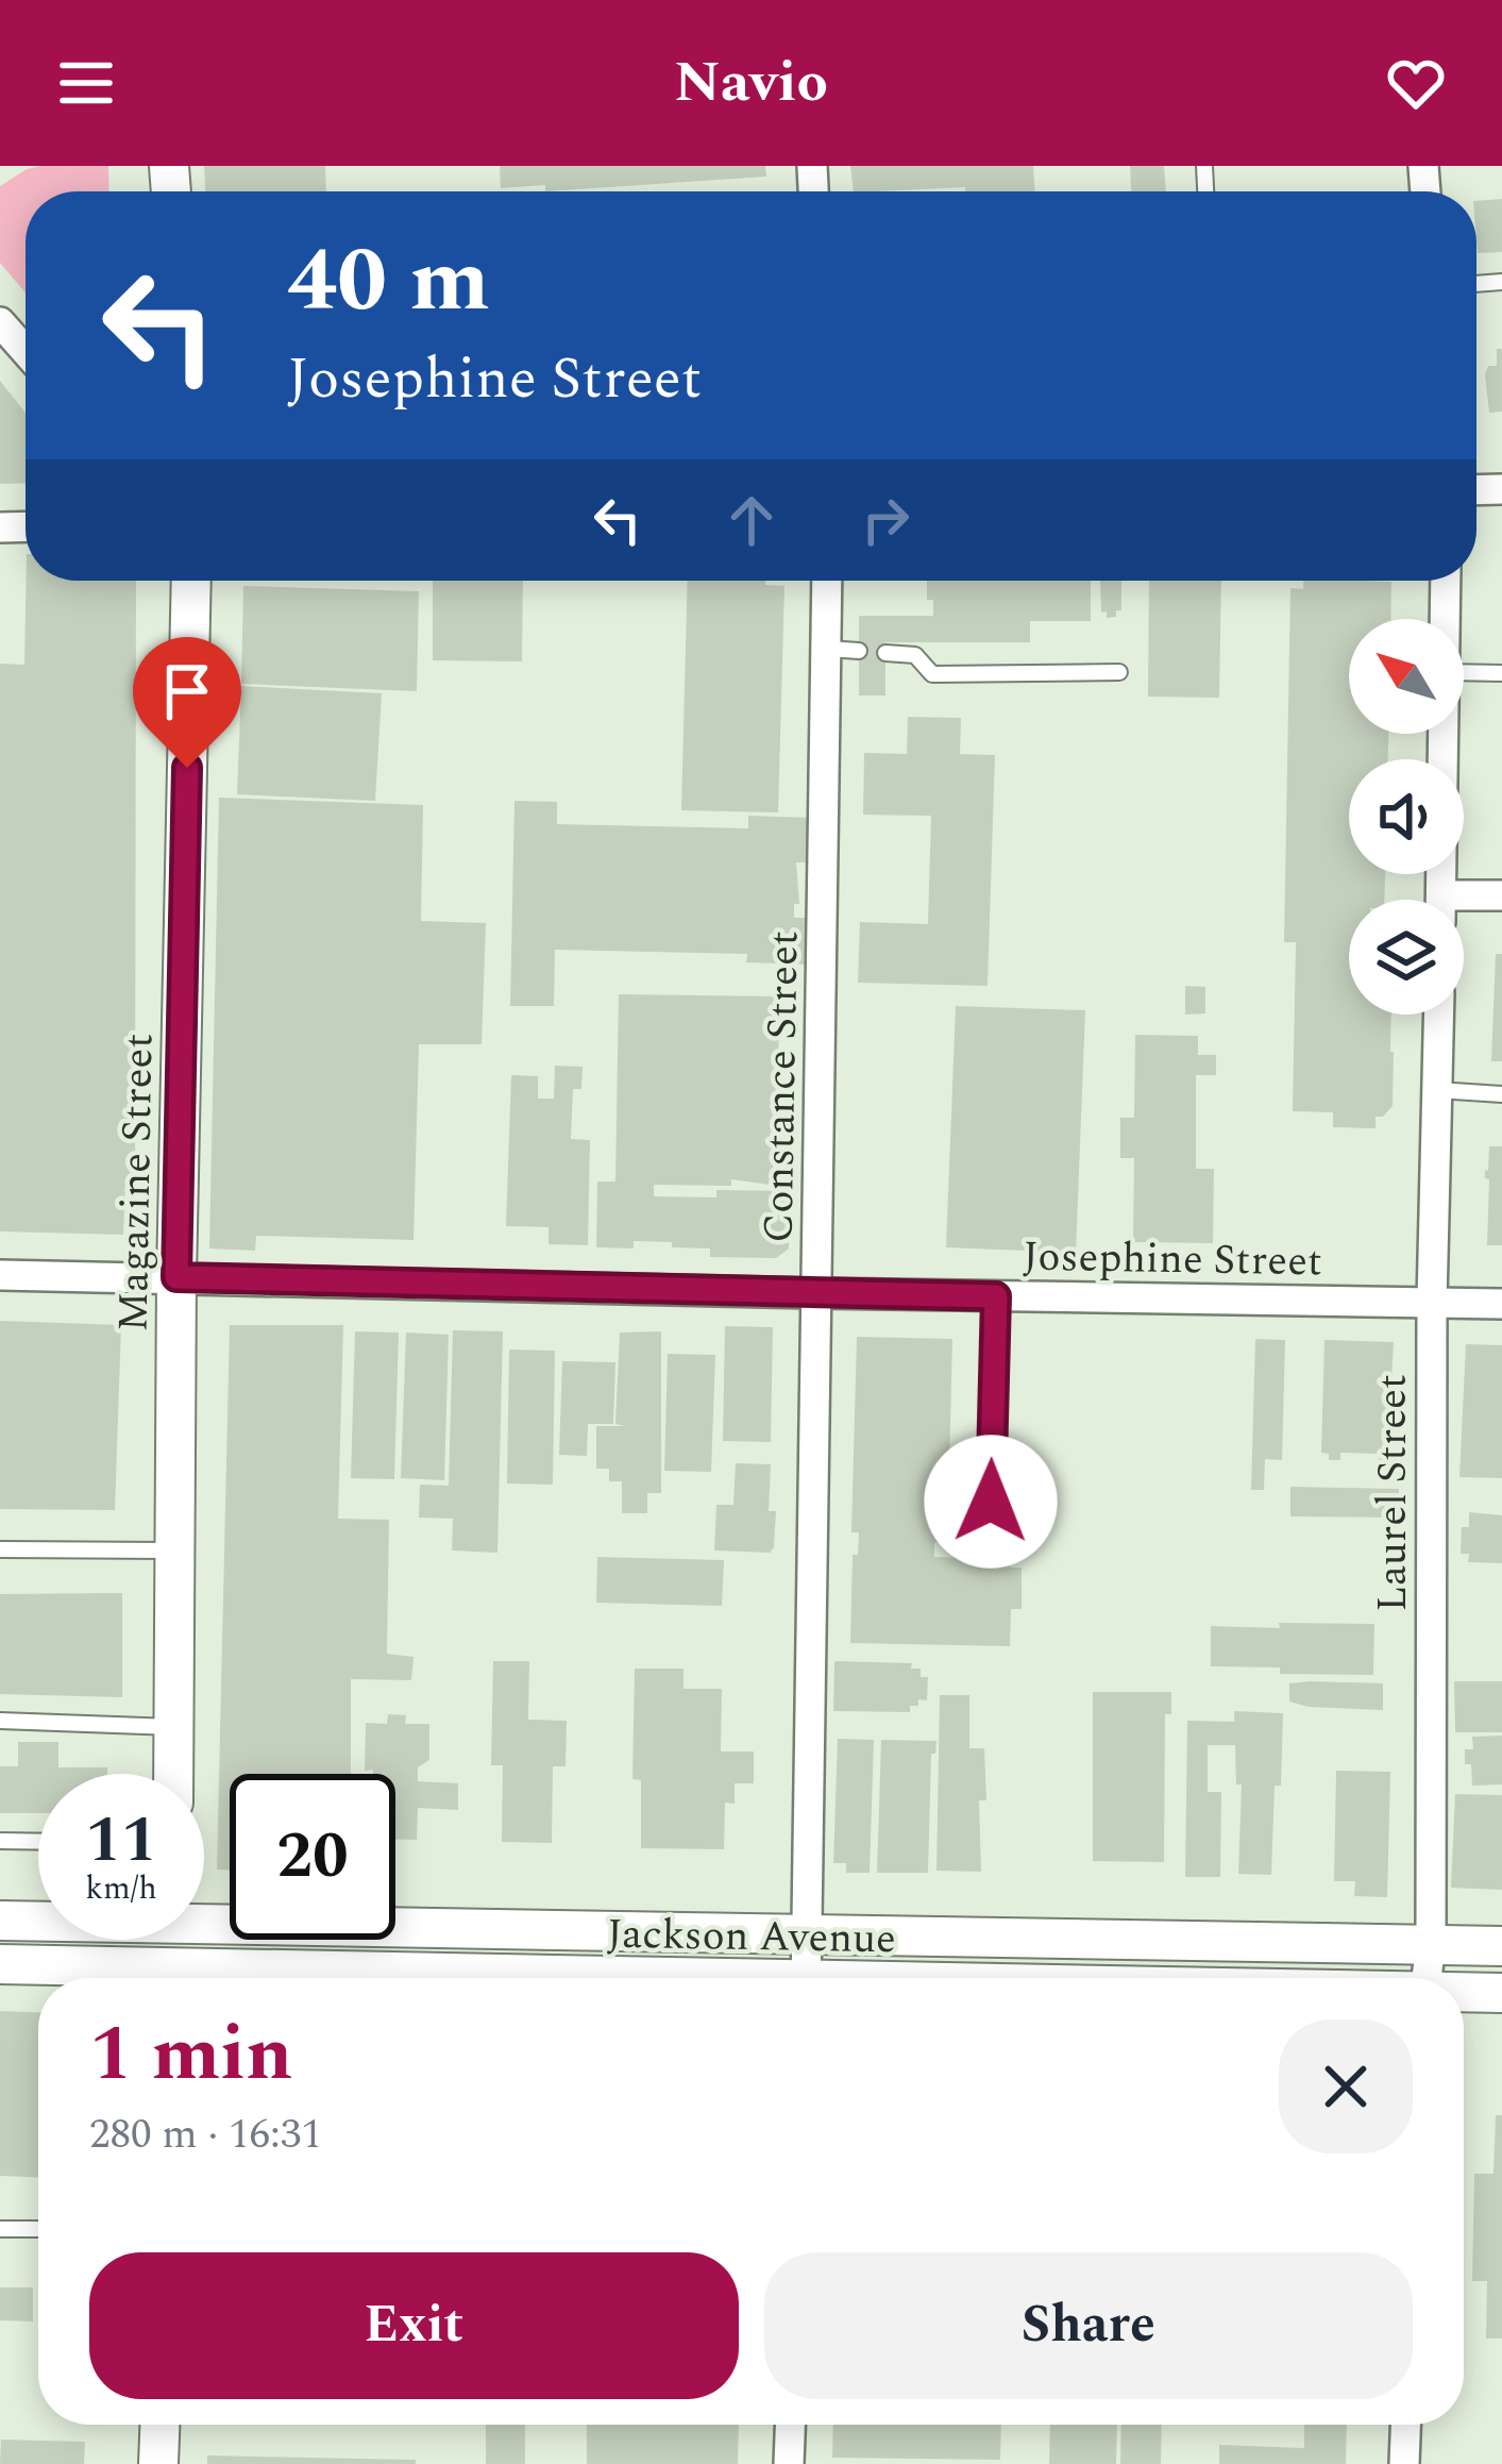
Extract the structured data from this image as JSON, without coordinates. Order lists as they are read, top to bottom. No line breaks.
{"streets":{"street":["Constance Street","Magazine Street","Josephine Street","Laurel Street","Jackson Avenue"]},"crossings":[["Constance Street","Josephine Street"],["Constance Street","Jackson Avenue"],["Magazine Street","Josephine Street"],["Josephine Street","Laurel Street"],["Laurel Street","Jackson Avenue"]],"north":"top left","page":{"header":"Navio","turn":["40 m","Josephine Street"],"speed":"11 km/h","limit":"20","heading":["1 min","280 m · 16:31"],"buttons":["Exit","Share"]}}
